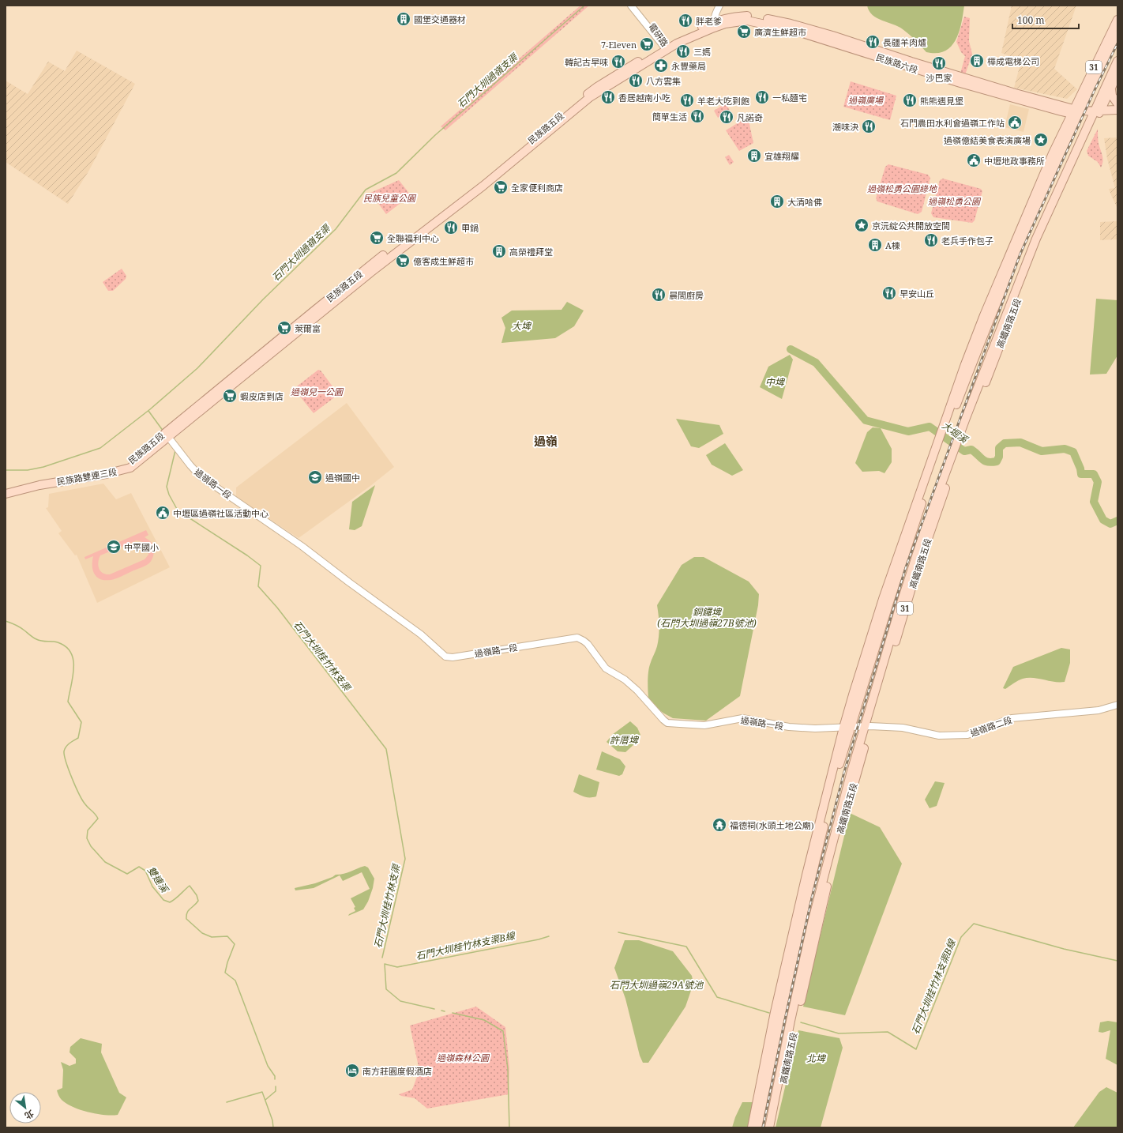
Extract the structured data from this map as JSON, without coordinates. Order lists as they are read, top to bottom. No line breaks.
{"streets":{"main road":["民族路六段","31","民族路五段","高鐵南路五段","民族路雙連三段"],"street":["電研路","過嶺路一段","過嶺路二段"]},"crossings":[["電研路","民族路五段"],["民族路六段","31"],["民族路六段","民族路五段"],["民族路六段","高鐵南路五段"],["31","高鐵南路五段"],["民族路五段","民族路雙連三段"],["民族路五段","過嶺路一段"],["高鐵南路五段","過嶺路一段"],["高鐵南路五段","過嶺路二段"],["過嶺路一段","過嶺路二段"]],"districts":["過嶺"],"water":["石門大圳過嶺支渠","大埤","中埤","大堀溪","銅鑼埤 (石門大圳過嶺27B號池)","石門大圳桂竹林支渠","許厝埤","雙連溪","石門大圳桂竹林支渠B線","石門大圳過嶺29A號池","北埤"],"parks":["過嶺廣場","過嶺松勇公園綠地","民族兒童公園","過嶺松勇公園","過嶺兒一公園","過嶺森林公園"],"places":{"building":["國堡交通器材","樺成電梯公司","宜雄翔耀","大清哈佛","A棟","高榮禮拜堂"],"restaurant":["胖老爹","長疆羊肉爐","三媽","韓記古早味","沙巴家","八方雲集","香居越南小吃","一私麵宅","羊老大吃到飽","熊熊遇見堡","簡單生活","凡諾奇","潮味決","甲鍋","老兵手作包子","早安山丘","晨間廚房"],"supermarket":["廣濟生鮮超市","7-Eleven","全家便利商店","全聯福利中心","億客成生鮮超市","萊爾富","蝦皮店到店"],"pharmacy":["永豐藥局"],"public building":["石門農田水利會過嶺工作站","中壢地政事務所","中壢區過嶺社區活動中心"],"place":["過嶺億結美食表演廣場","京沅綻公共開放空間"],"school or university":["過嶺國中","中平國小"],"temple":["福德祠(水頭土地公廟)"],"hotel":["南方莊園度假酒店"]},"scale_bar":"100 m","north":"bottom right"}
